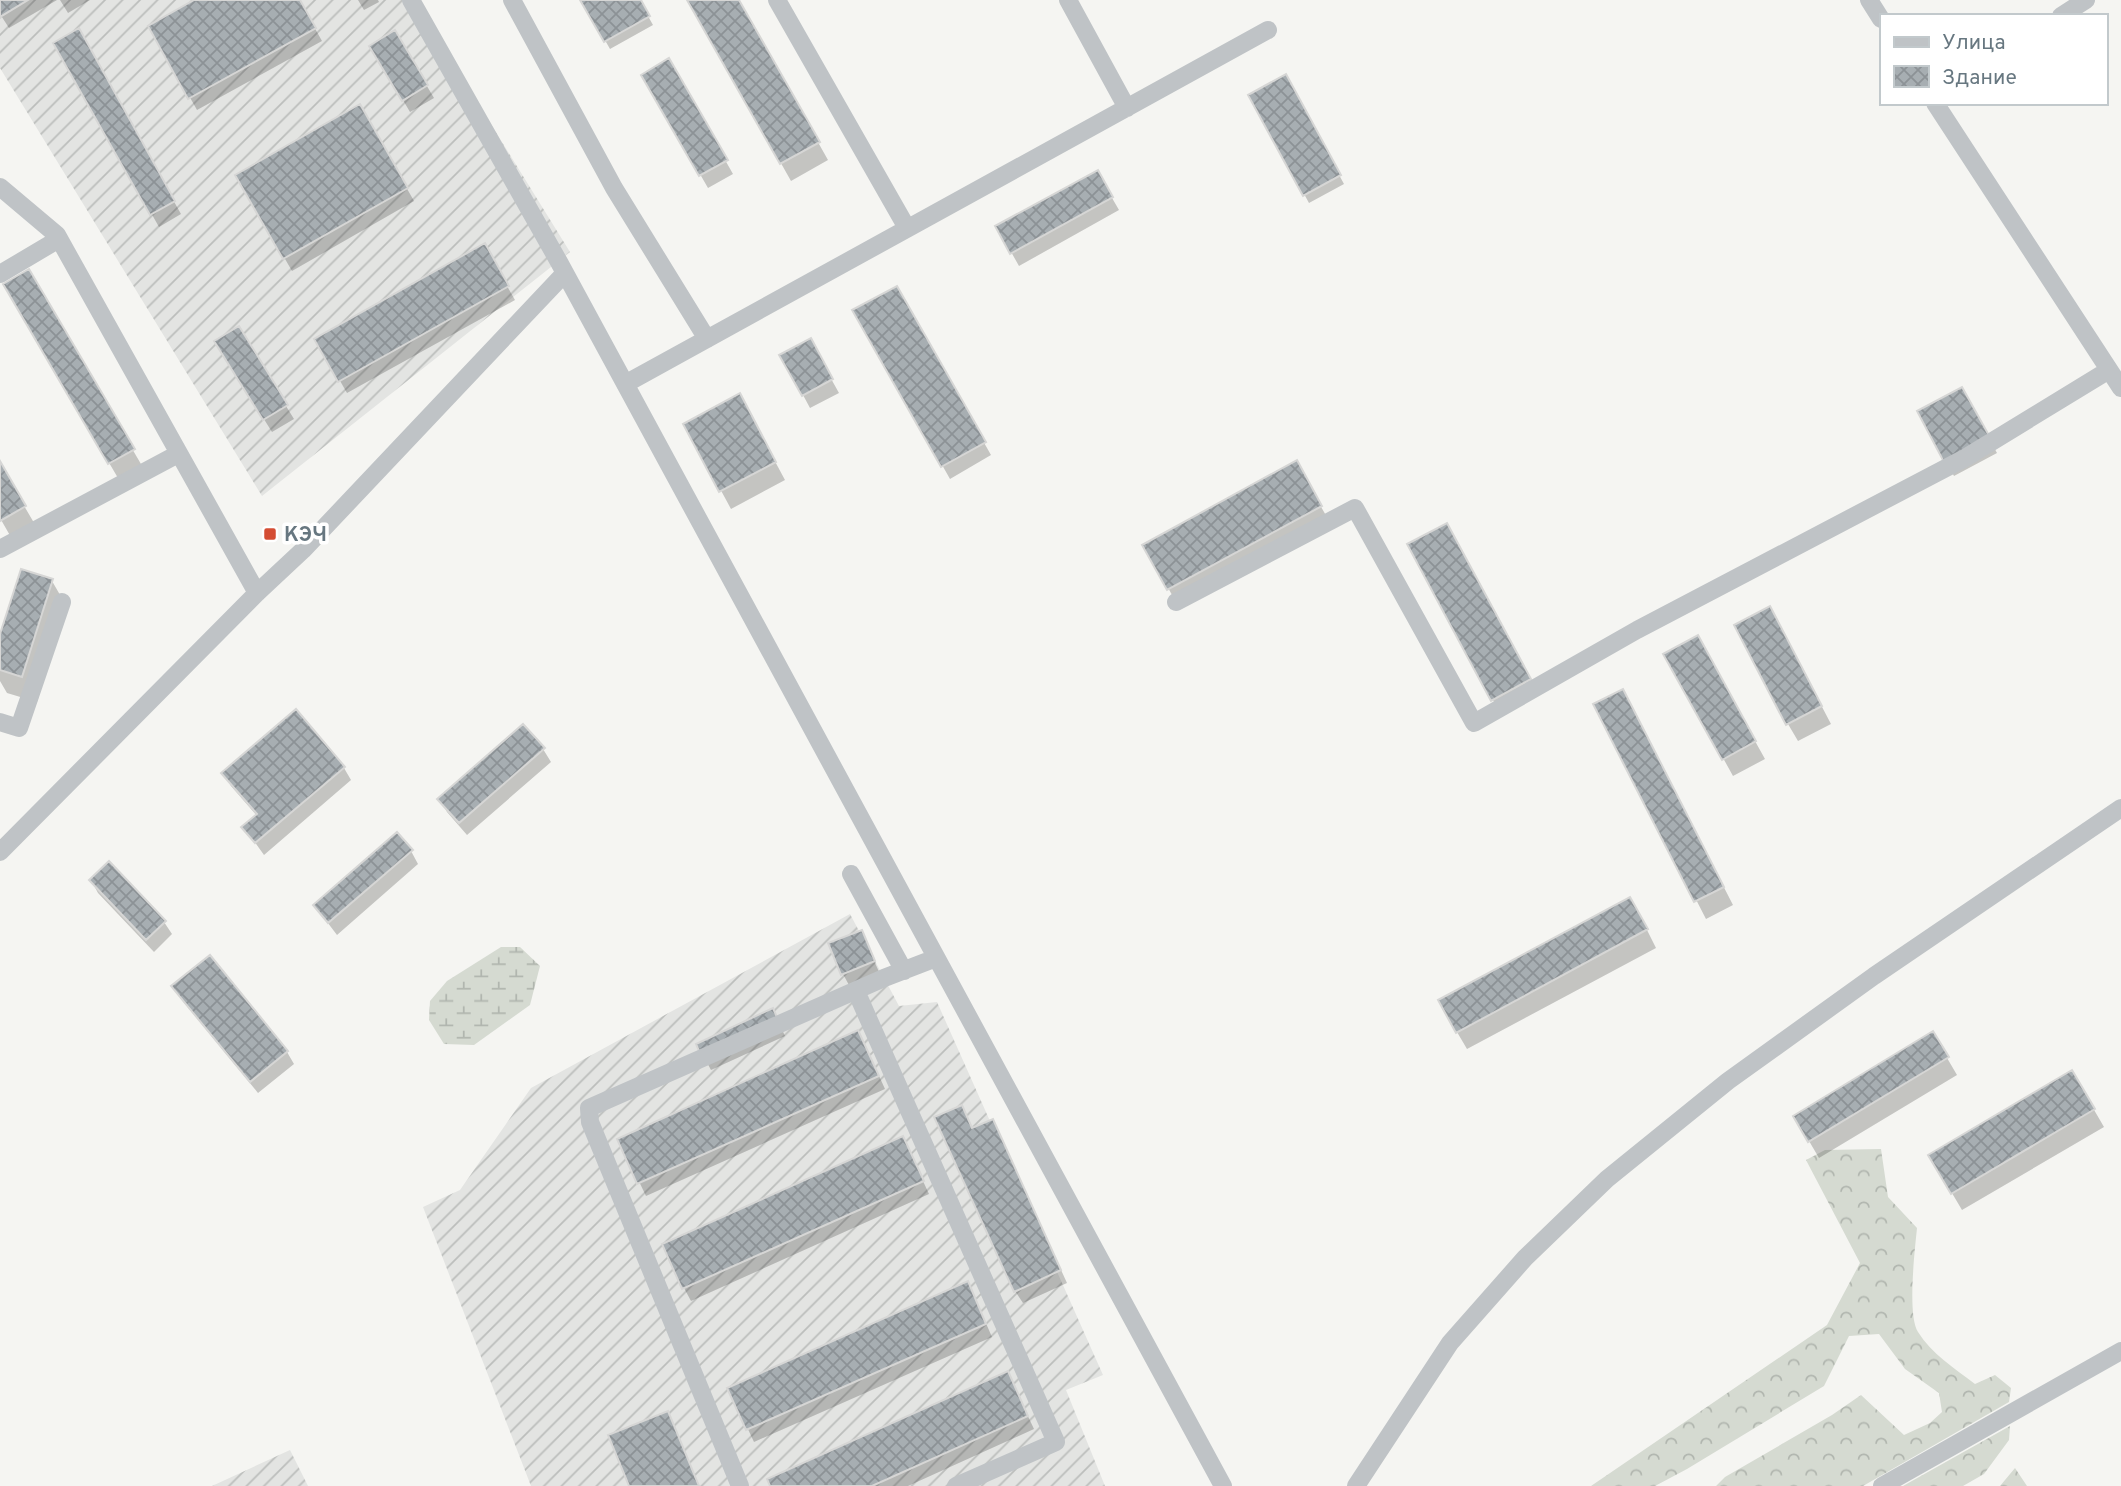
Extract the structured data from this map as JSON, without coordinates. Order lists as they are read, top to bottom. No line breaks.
{"places":{"transit":["КЭЧ"]},"legend":["Улица","Здание"]}
